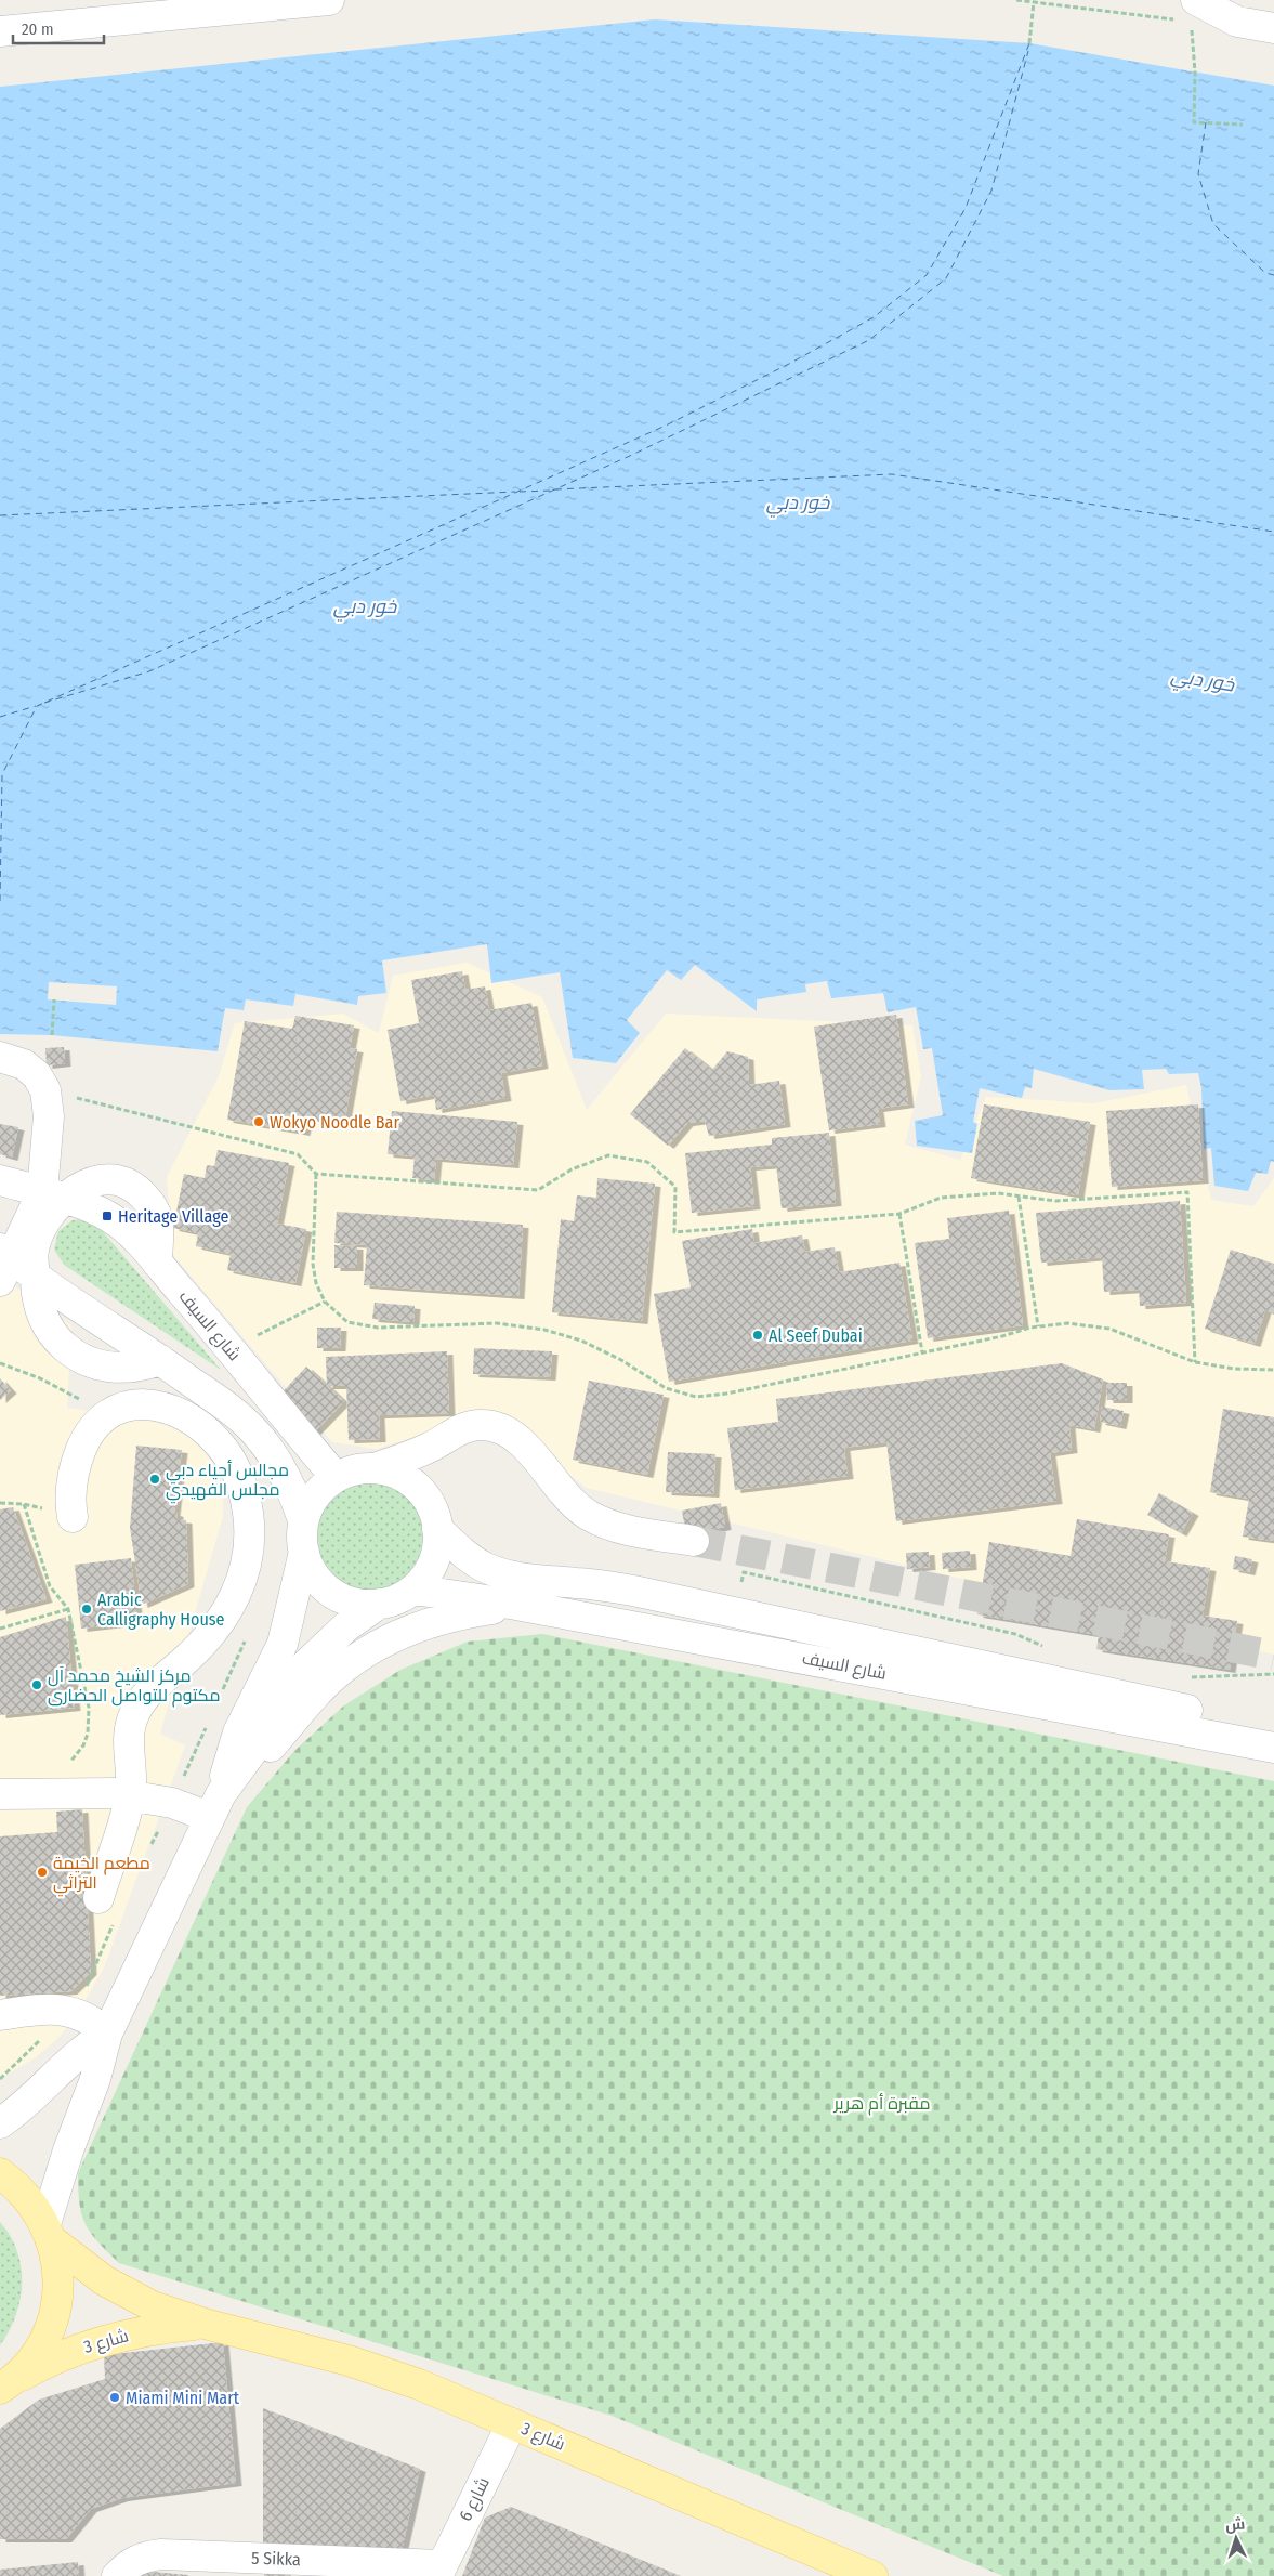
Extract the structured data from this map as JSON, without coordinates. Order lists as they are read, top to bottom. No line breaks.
{"streets":{"main road":["شارع 3"],"street":["شارع السيف","شارع 6","5 Sikka"]},"crossings":[["شارع 3","شارع 6"],["شارع 6","5 Sikka"]],"water":["خور دبي"],"parks":["مقبرة أم هرير"],"places":{"other":["Wokyo Noodle Bar","Al Seef Dubai","مجالس أحياء دبي مجلس الفهيدي","Arabic Calligraphy House","مركز الشيخ محمد آل مكتوم للتواصل الحضارى","مطعم الخيمة التراثي","Miami Mini Mart"],"transit":["Heritage Village"]},"scale_bar":"20 m","north":"top"}
